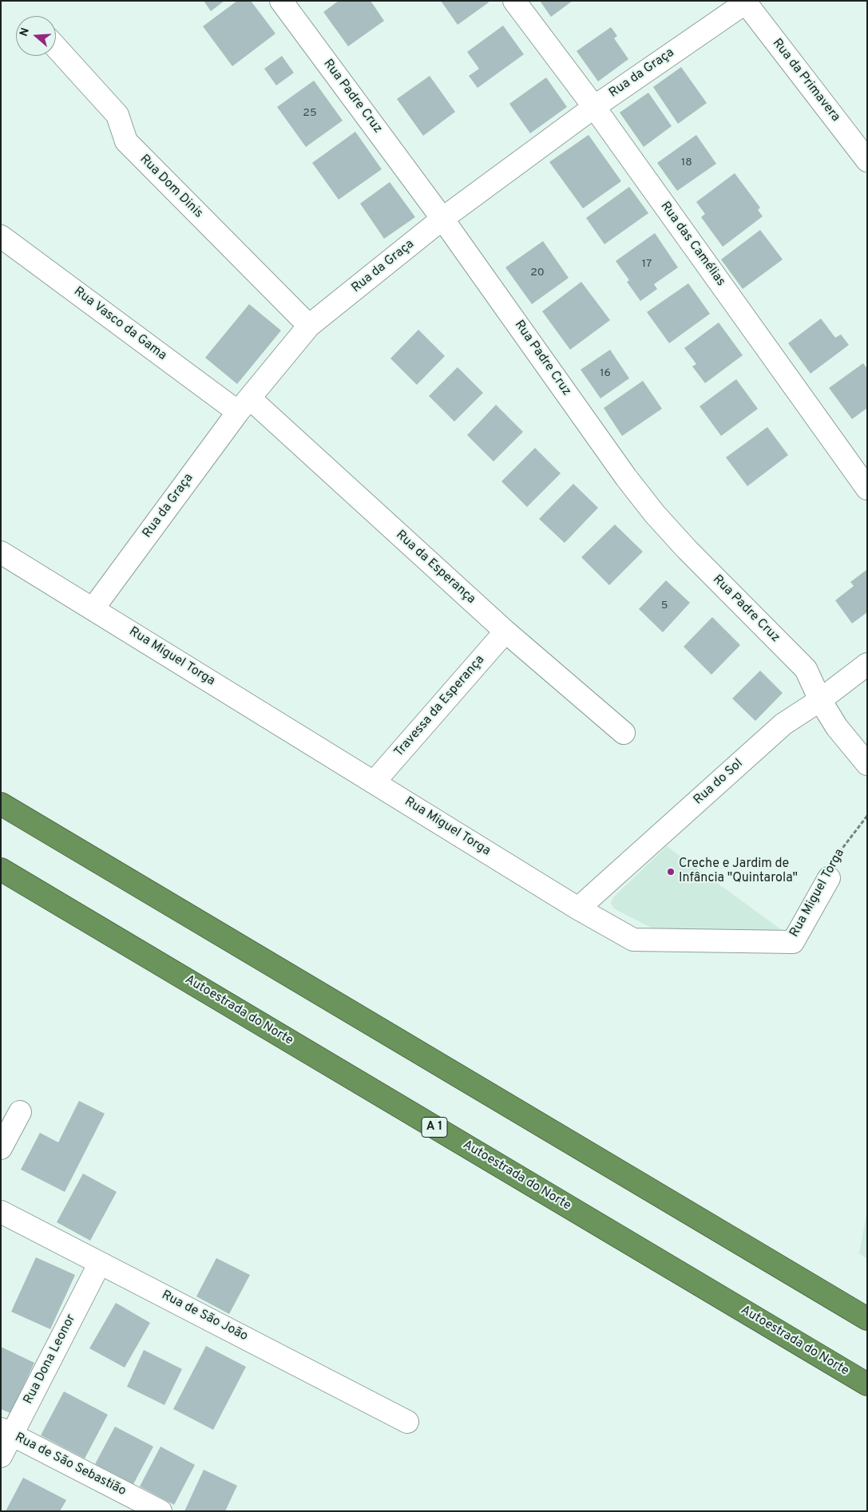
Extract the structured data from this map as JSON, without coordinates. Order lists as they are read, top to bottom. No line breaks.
{"streets":{"highway":["Autoestrada do Norte","A 1"],"street":["Rua da Graça","Rua da Primavera","Rua Padre Cruz","Rua Dom Dinis","Rua das Camélias","Rua Vasco da Gama","Rua da Esperança","Rua Miguel Torga","Travessa da Esperança","Rua do Sol","Rua de São João","Rua Dona Leonor","Rua de São Sebastião"]},"crossings":[["Rua da Graça","Rua da Primavera"],["Rua da Graça","Rua Padre Cruz"],["Rua da Graça","Rua Dom Dinis"],["Rua da Graça","Rua das Camélias"],["Rua da Graça","Rua Vasco da Gama"],["Rua da Graça","Rua da Esperança"],["Rua da Graça","Rua Miguel Torga"],["Rua Padre Cruz","Rua do Sol"],["Rua Vasco da Gama","Rua da Esperança"],["Rua da Esperança","Travessa da Esperança"],["Rua Miguel Torga","Travessa da Esperança"],["Rua Miguel Torga","Rua do Sol"],["Rua de São João","Rua Dona Leonor"],["Rua Dona Leonor","Rua de São Sebastião"]],"places":["Creche e Jardim de Infância \"Quintarola\""],"house_numbers":["25","18","17","20","16","5"],"north":"left"}
